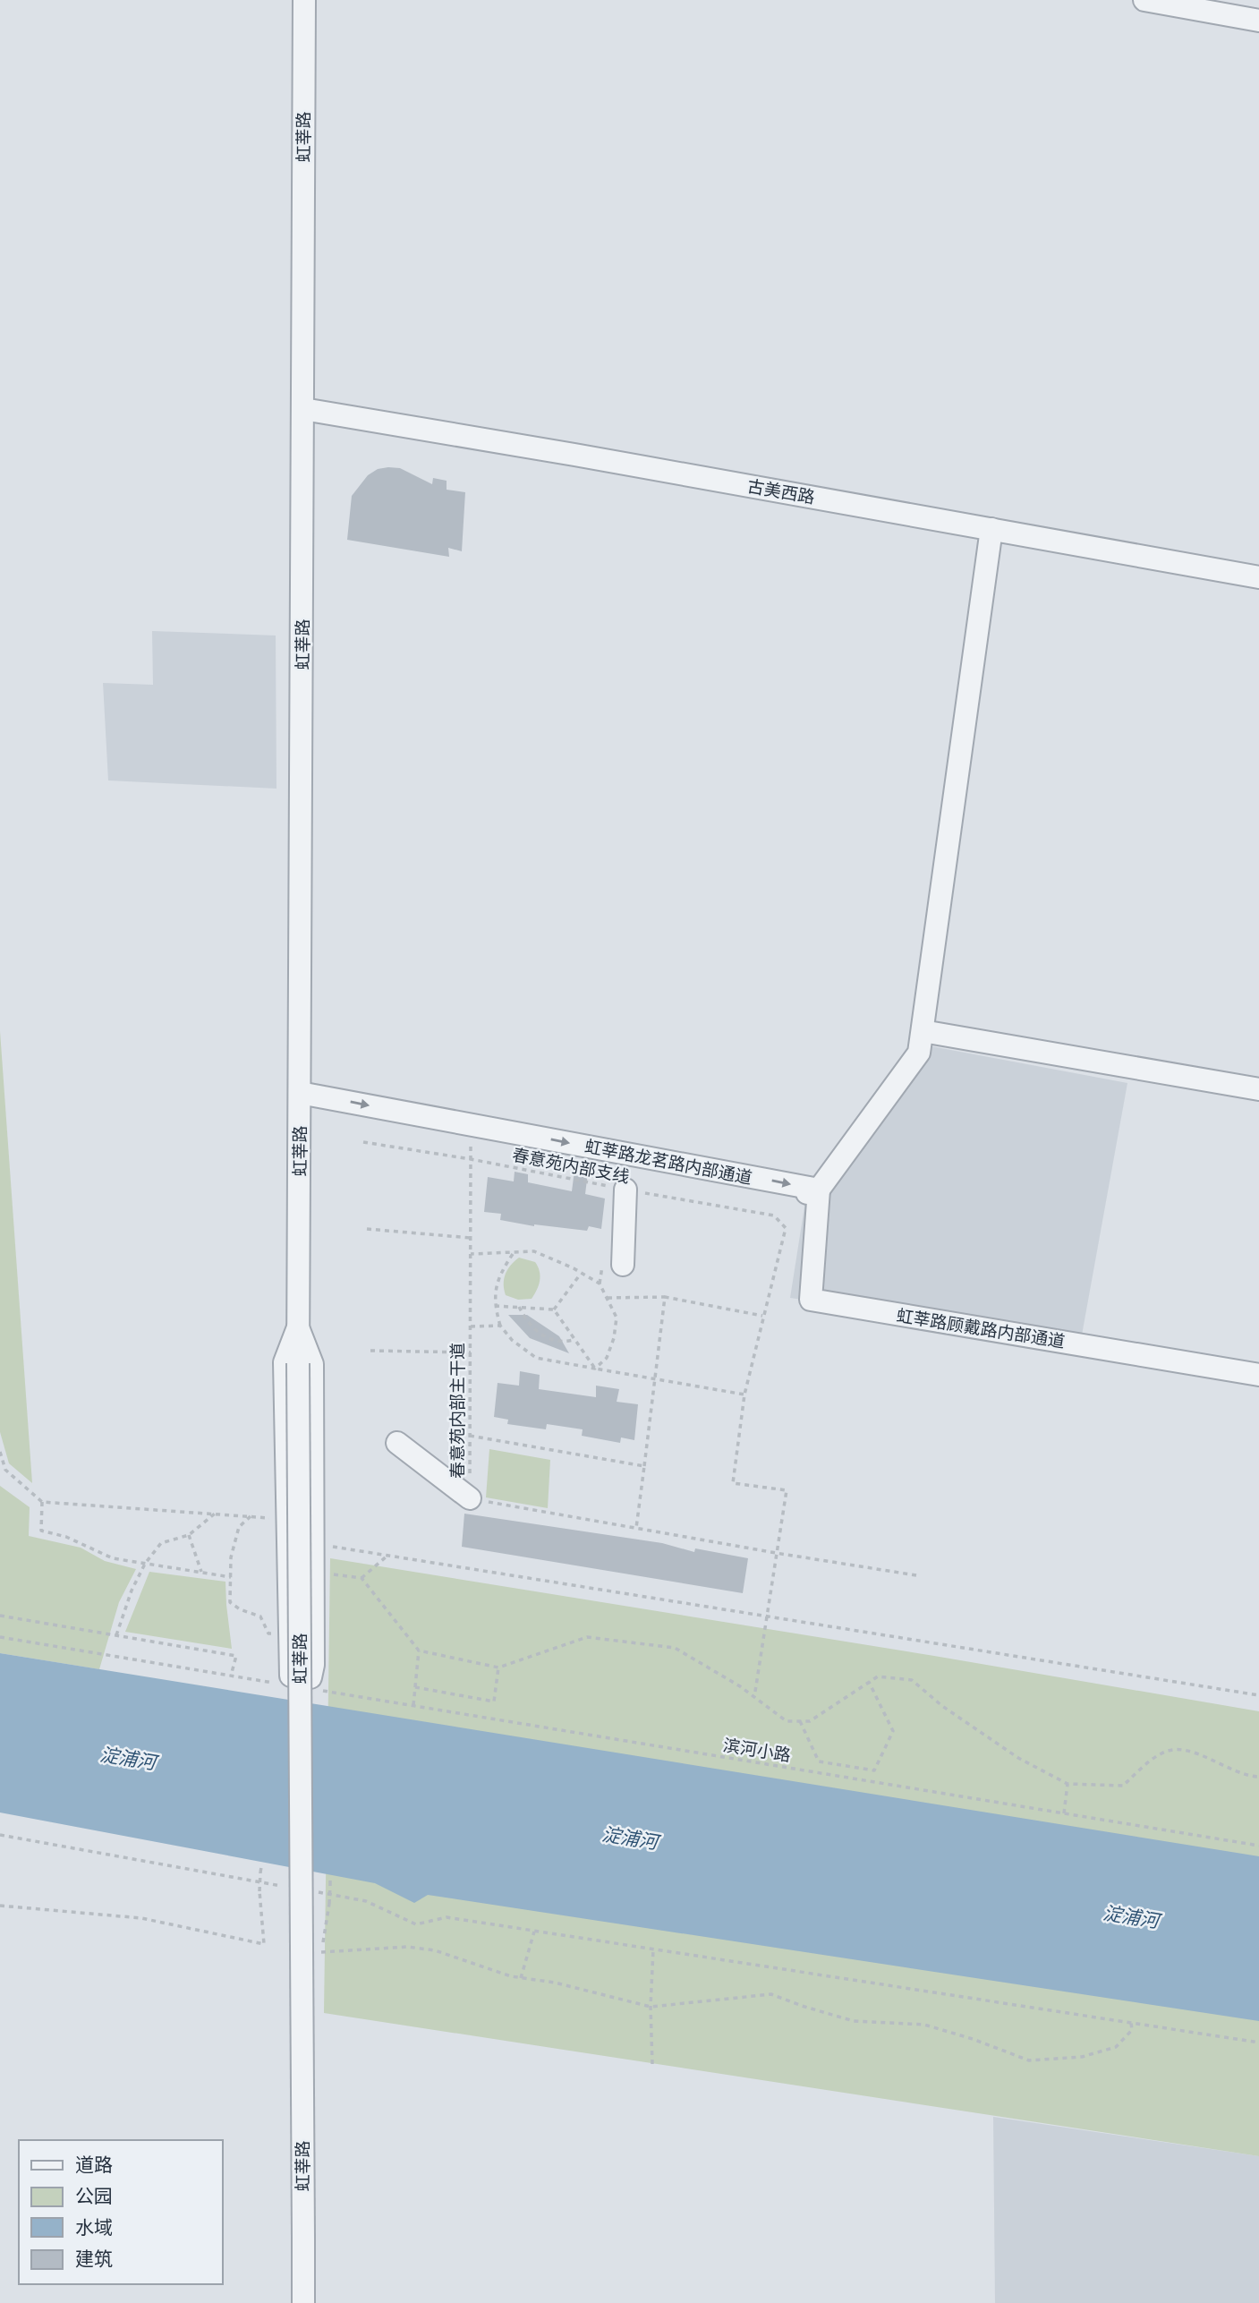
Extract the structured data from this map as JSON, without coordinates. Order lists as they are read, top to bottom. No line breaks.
{"streets":{"street":["虹莘路","古美西路","虹莘路龙茗路内部通道","虹莘路顾戴路内部通道"],"path":["春意苑内部支线","春意苑内部主干道","滨河小路"]},"crossings":[["虹莘路","古美西路"],["虹莘路","虹莘路龙茗路内部通道"],["虹莘路龙茗路内部通道","虹莘路顾戴路内部通道"],["虹莘路龙茗路内部通道","春意苑内部主干道"],["春意苑内部支线","春意苑内部主干道"]],"one_way":["虹莘路龙茗路内部通道"],"water":["淀浦河"],"legend":["道路","公园","水域","建筑"]}
